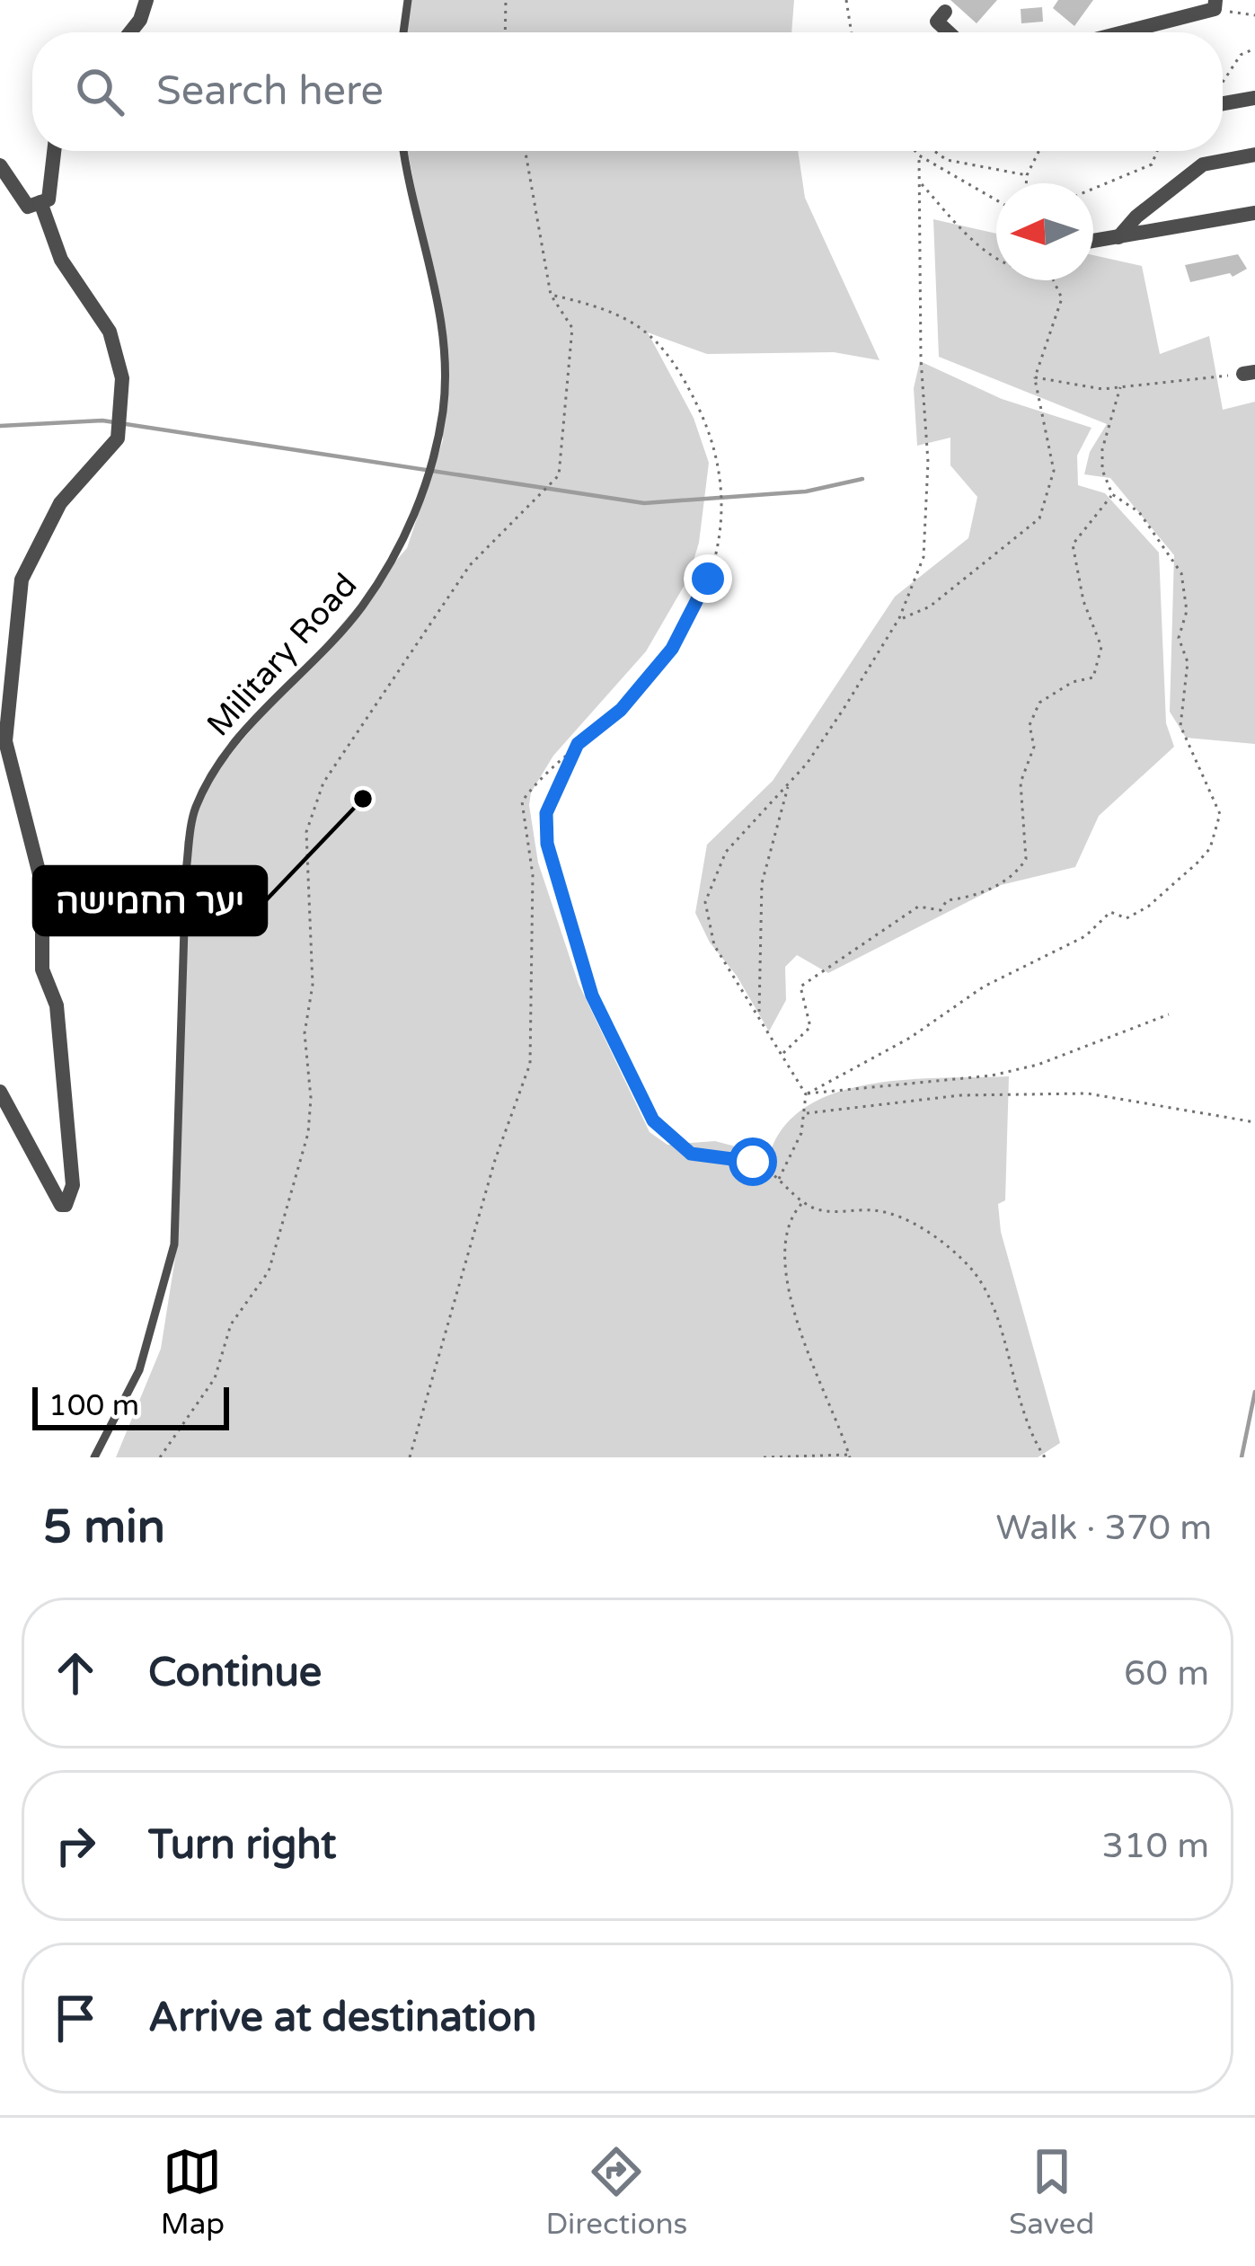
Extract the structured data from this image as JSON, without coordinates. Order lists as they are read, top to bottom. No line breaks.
{"streets":{"lane":["Military Road"]},"places":["יער החמישה"],"scale_bar":"100 m","north":"left","page":{"search":"Search here","scale":"100 m","heading":["5 min","Walk · 370 m"],"list":[["Continue","60 m"],["Turn right","310 m"],"Arrive at destination"],"nav":["Map","Directions","Saved"]}}
